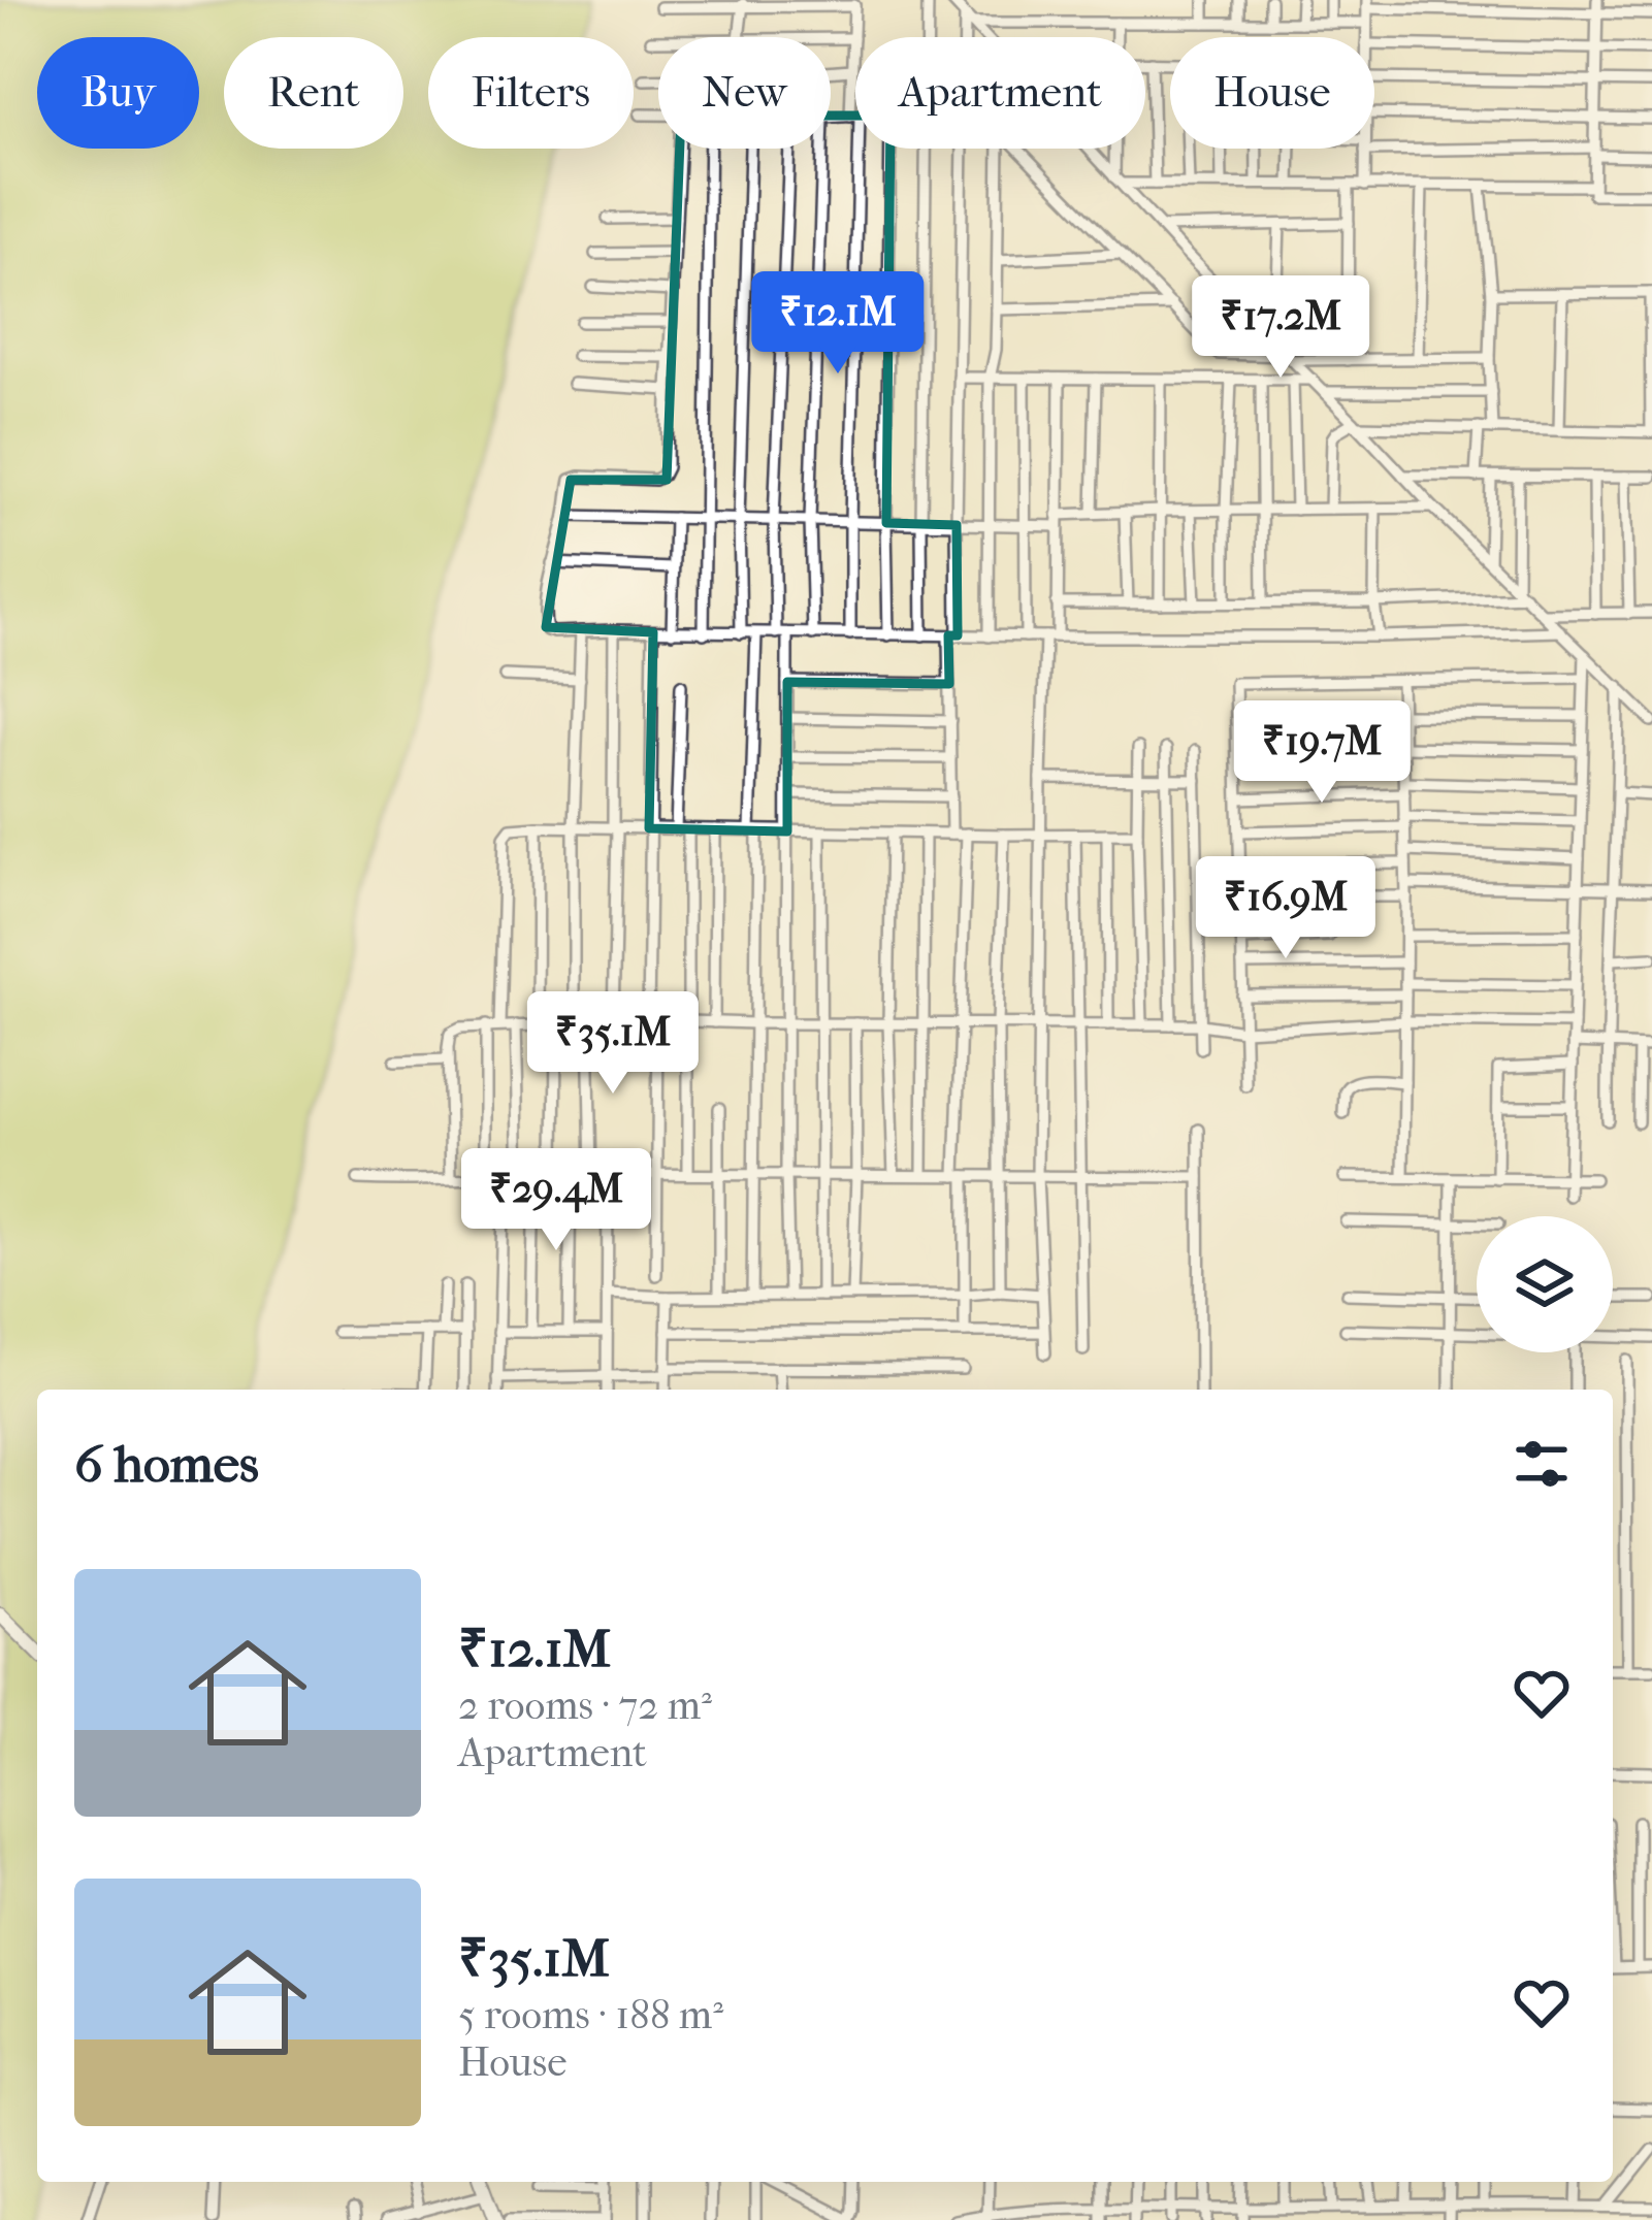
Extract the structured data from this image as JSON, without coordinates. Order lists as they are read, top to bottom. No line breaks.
{"page":{"chip":["Buy","Rent","Filters","New","Apartment","House"],"price":["₹12.1M","₹17.2M","₹19.7M","₹16.9M","₹35.1M","₹29.4M"],"heading":"6 homes","list":[{"name":"₹12.1M","note":"2 rooms · 72 m² · Apartment"},{"name":"₹35.1M","note":"5 rooms · 188 m² · House"}]}}
